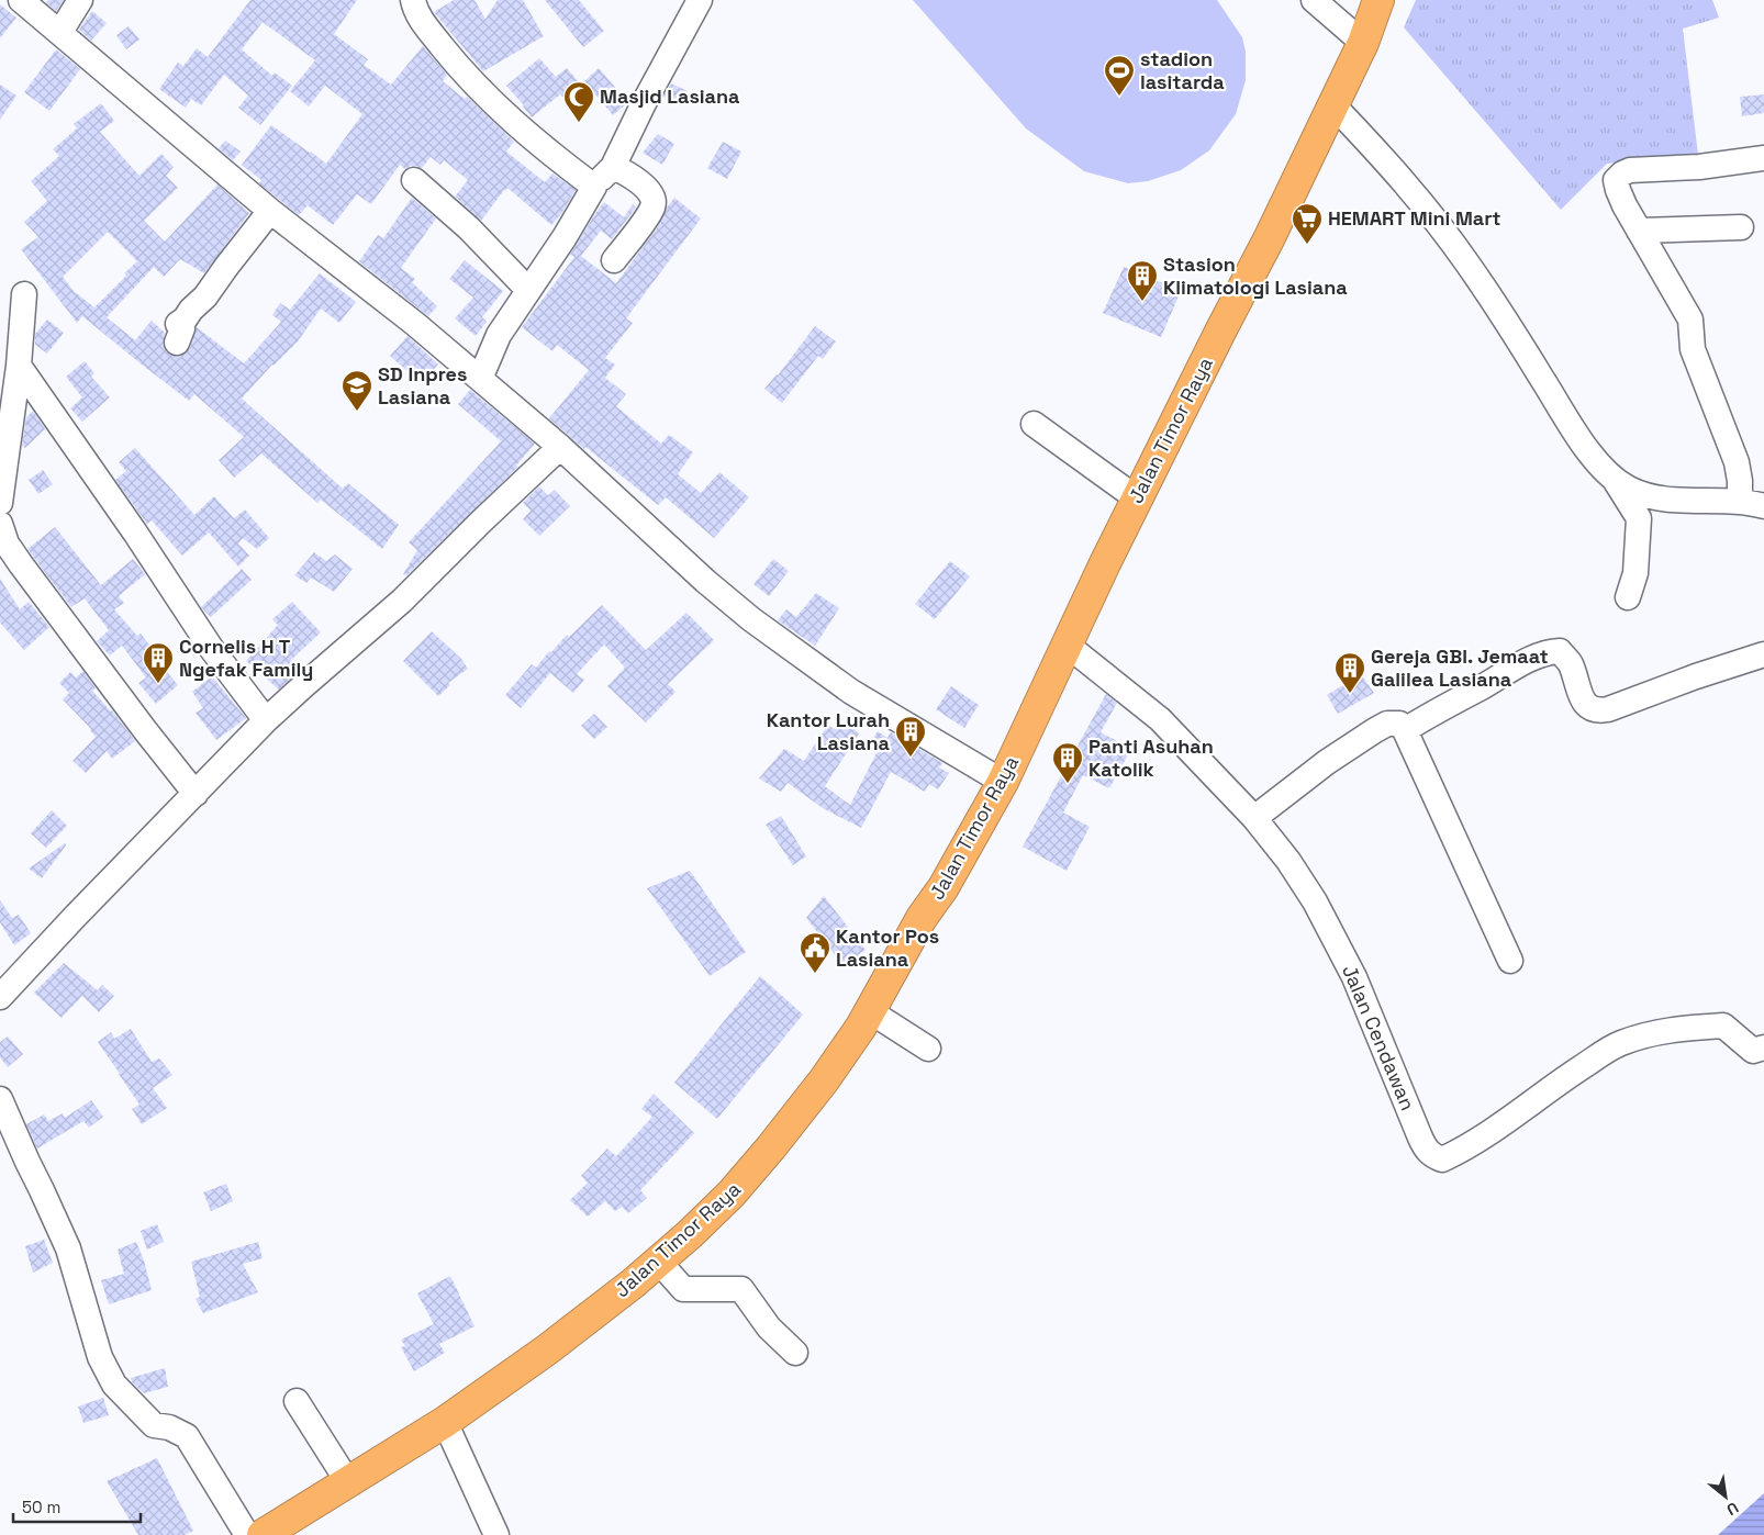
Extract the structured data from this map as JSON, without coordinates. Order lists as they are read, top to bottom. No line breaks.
{"streets":{"highway":["Jalan Timor Raya"],"street":["Jalan Cendawan"]},"crossings":[["Jalan Timor Raya","Jalan Cendawan"]],"places":{"sports":["stadion lasitarda"],"mosque":["Masjid Lasiana"],"supermarket":["HEMART Mini Mart"],"building":["Stasion Klimatologi Lasiana","Cornelis H T Ngefak Family","Gereja GBI. Jemaat Galilea Lasiana","Kantor Lurah Lasiana","Panti Asuhan Katolik"],"school or university":["SD Inpres Lasiana"],"public building":["Kantor Pos Lasiana"]},"scale_bar":"50 m","north":"bottom right"}
